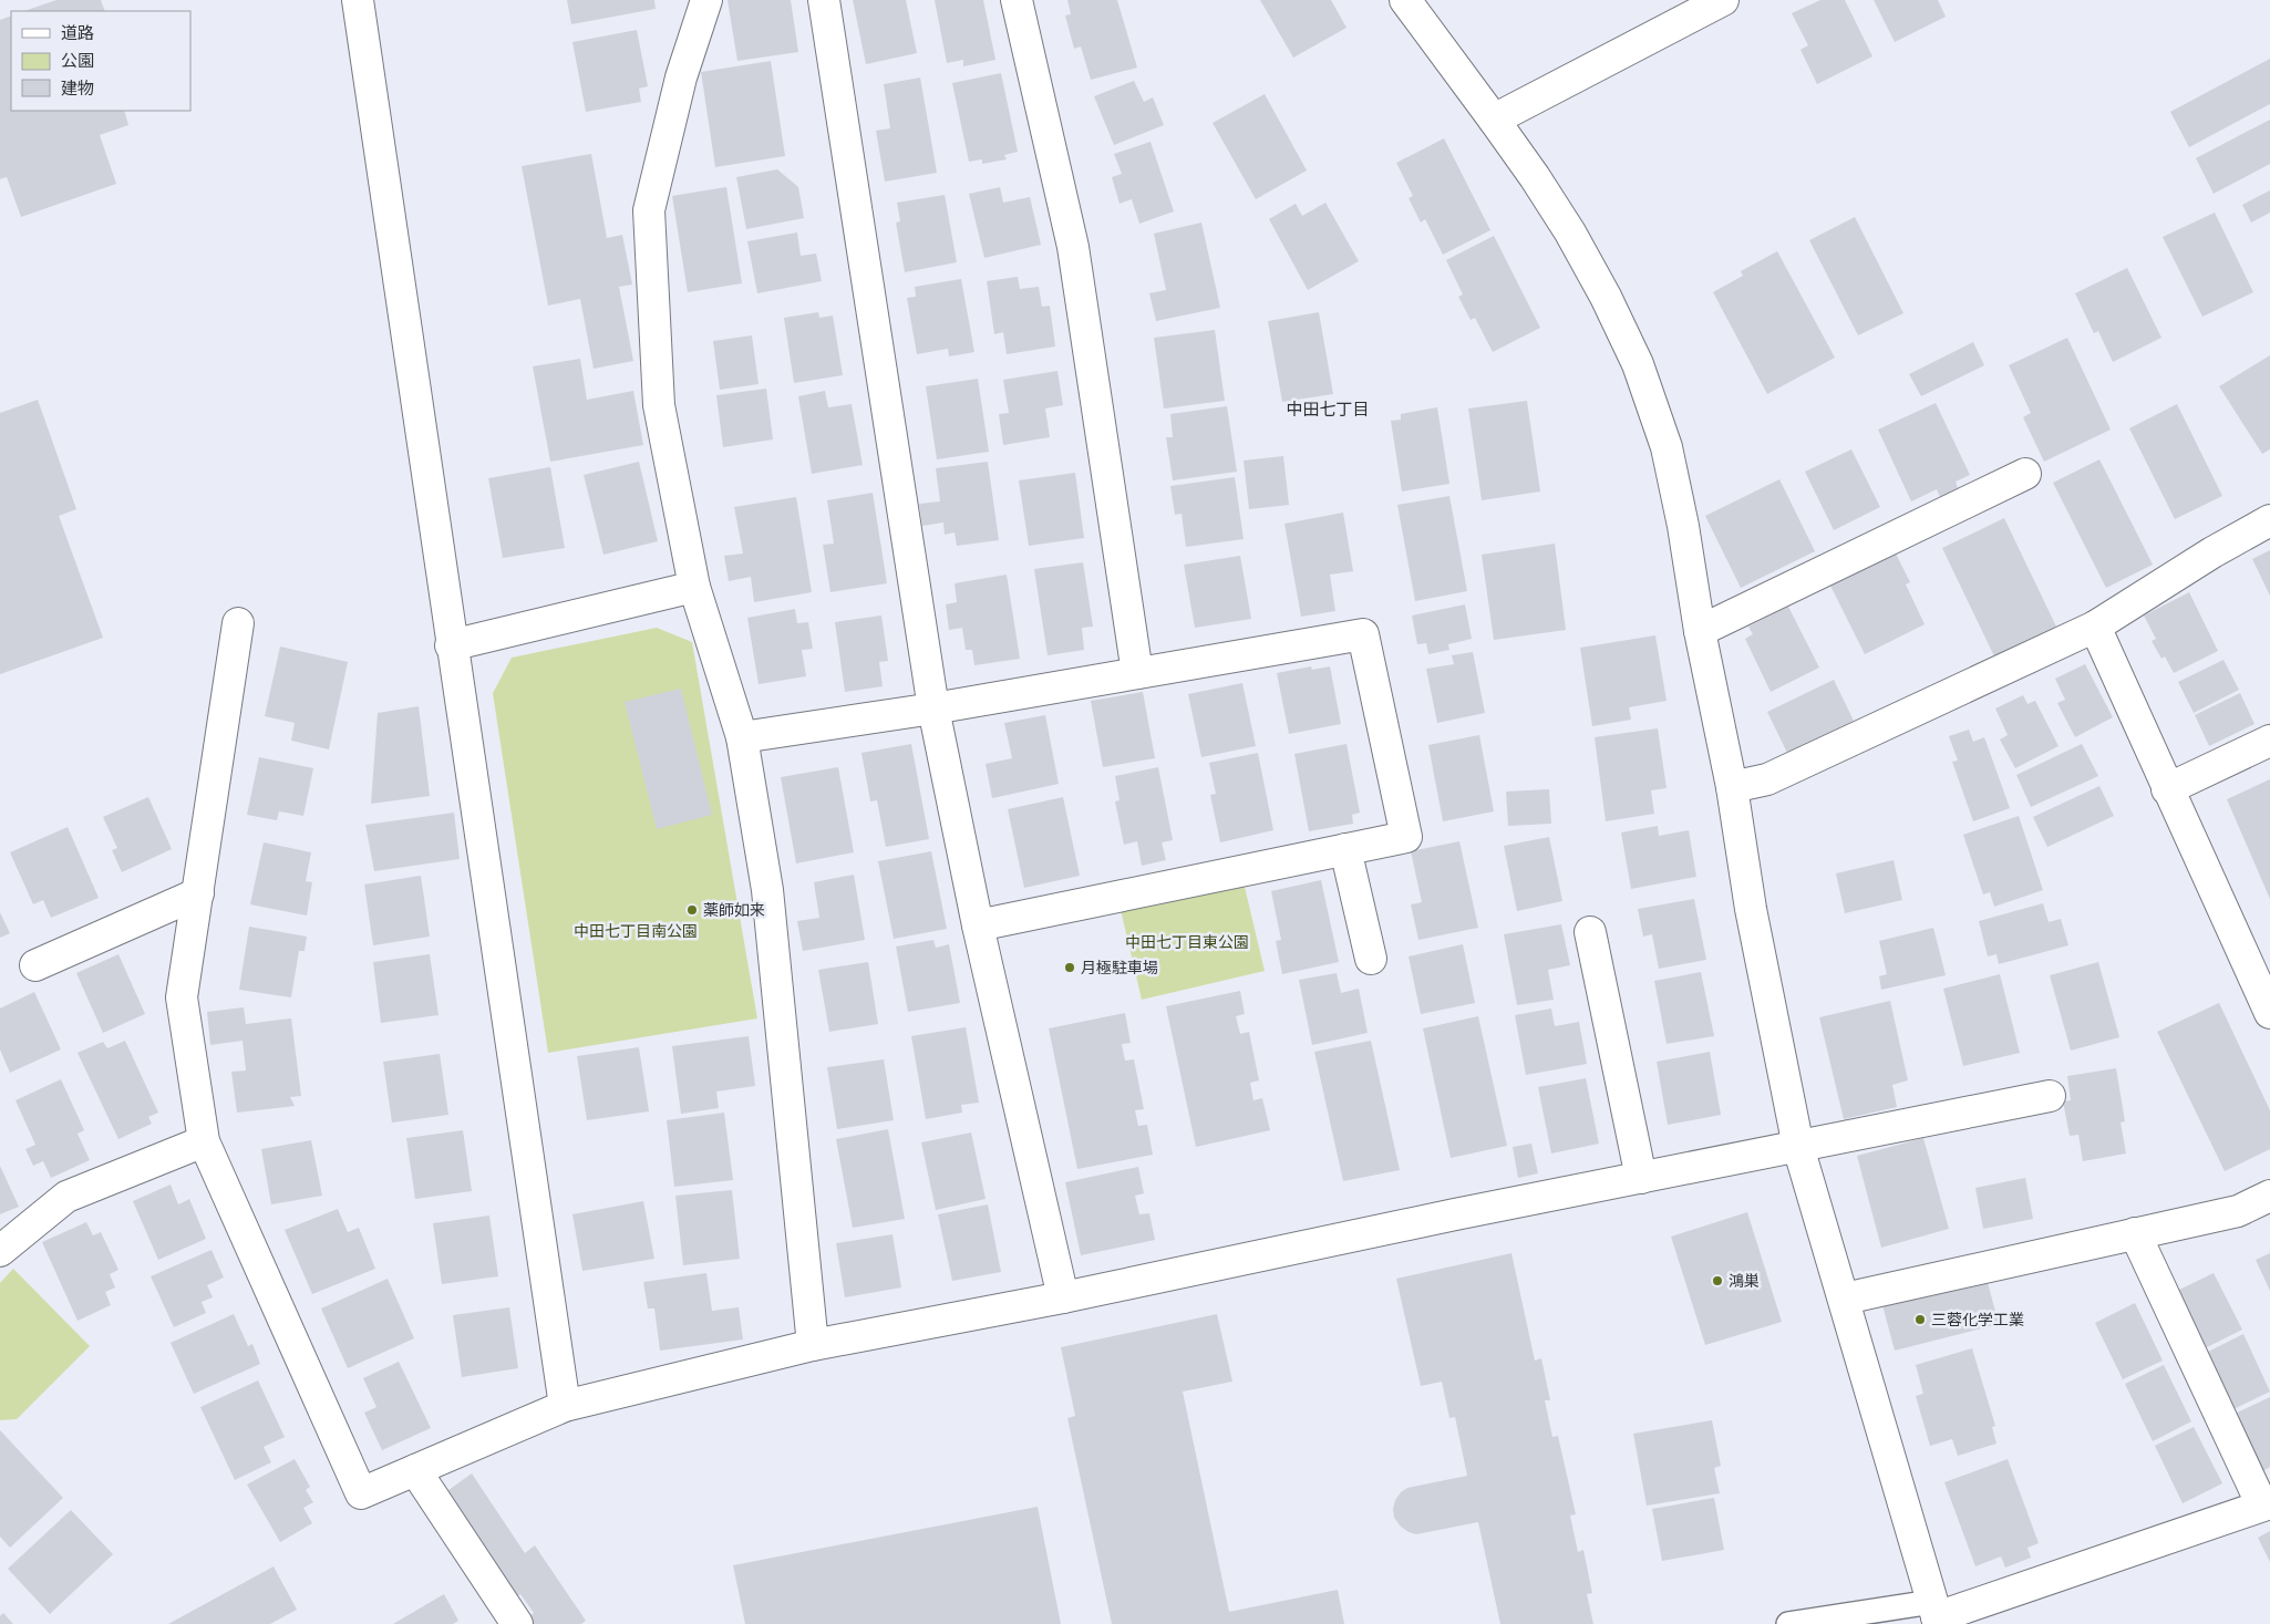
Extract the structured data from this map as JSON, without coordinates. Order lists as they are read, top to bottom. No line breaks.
{"districts":["中田七丁目"],"parks":["中田七丁目南公園","中田七丁目東公園"],"places":["薬師如来","月極駐車場","鴻巣","三蓉化学工業"],"legend":["道路","公園","建物"]}
